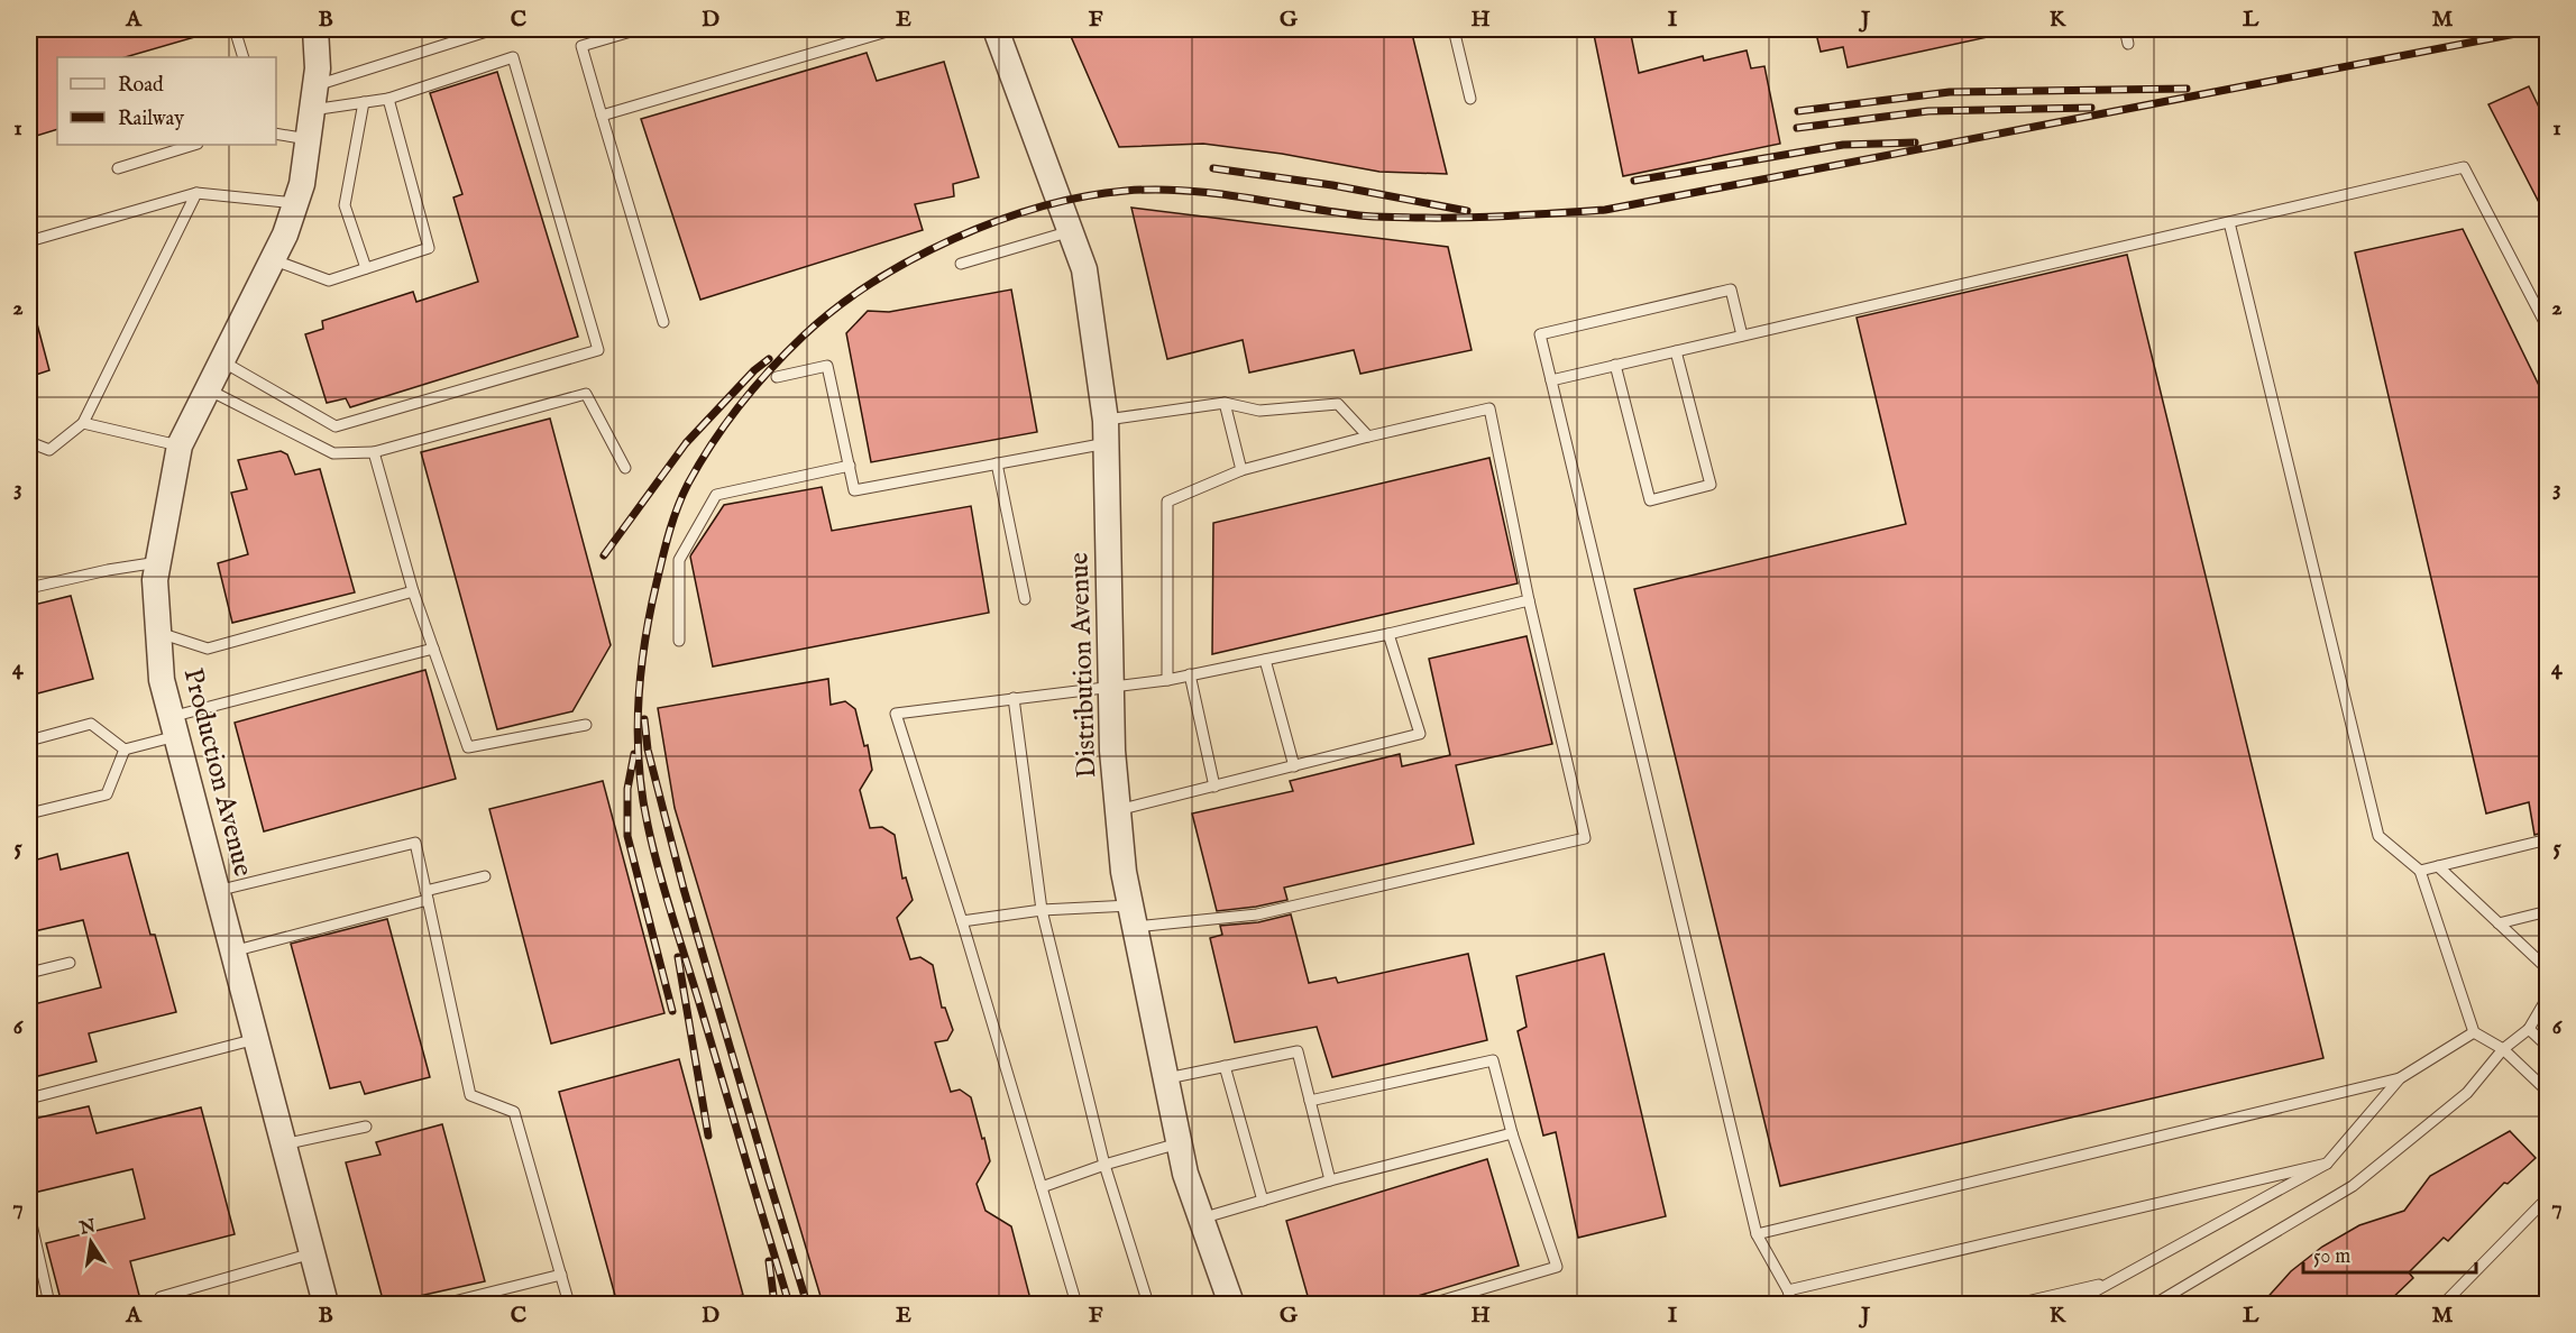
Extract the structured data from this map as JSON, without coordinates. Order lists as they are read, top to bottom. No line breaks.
{"streets":{"street":["Distribution Avenue","Production Avenue"]},"legend":["Road","Railway"],"scale_bar":"50 m","north":"top","grid":{"columns":["A","B","C","D","E","F","G","H","I","J","K","L","M"],"rows":["1","2","3","4","5","6","7"]}}
